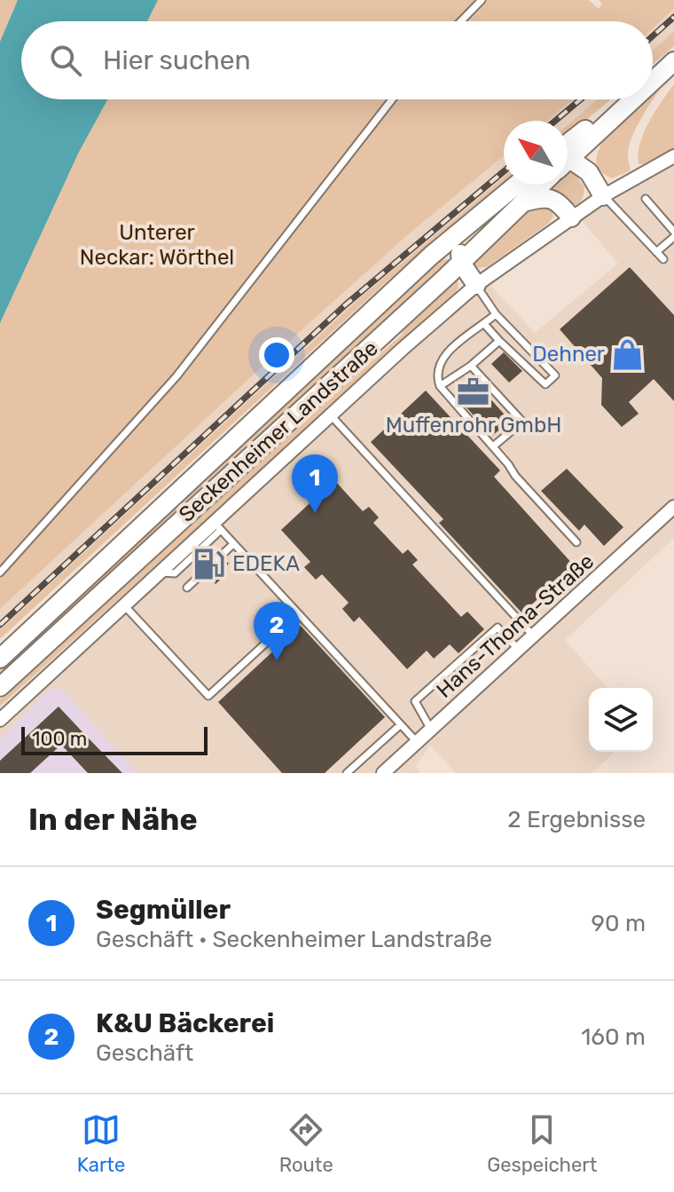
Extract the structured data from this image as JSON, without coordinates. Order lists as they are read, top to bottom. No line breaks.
{"streets":{"main road":["Seckenheimer Landstraße"],"street":["Hans-Thoma-Straße"]},"parks":["Unterer Neckar: Wörthel"],"places":{"shop":["Dehner"],"office":["Muffenrohr GmbH"],"fuel station":["EDEKA"]},"scale_bar":"100 m","north":"top left","page":{"search":"Hier suchen","pins":["1","2"],"scale":"100 m","heading":["In der Nähe","2 Ergebnisse"],"list":[{"mark":"1","name":"Segmüller","note":"Geschäft · Seckenheimer Landstraße","value":"90 m"},{"mark":"2","name":"K&U Bäckerei","note":"Geschäft","value":"160 m"}],"nav":["Karte","Route","Gespeichert"]}}
